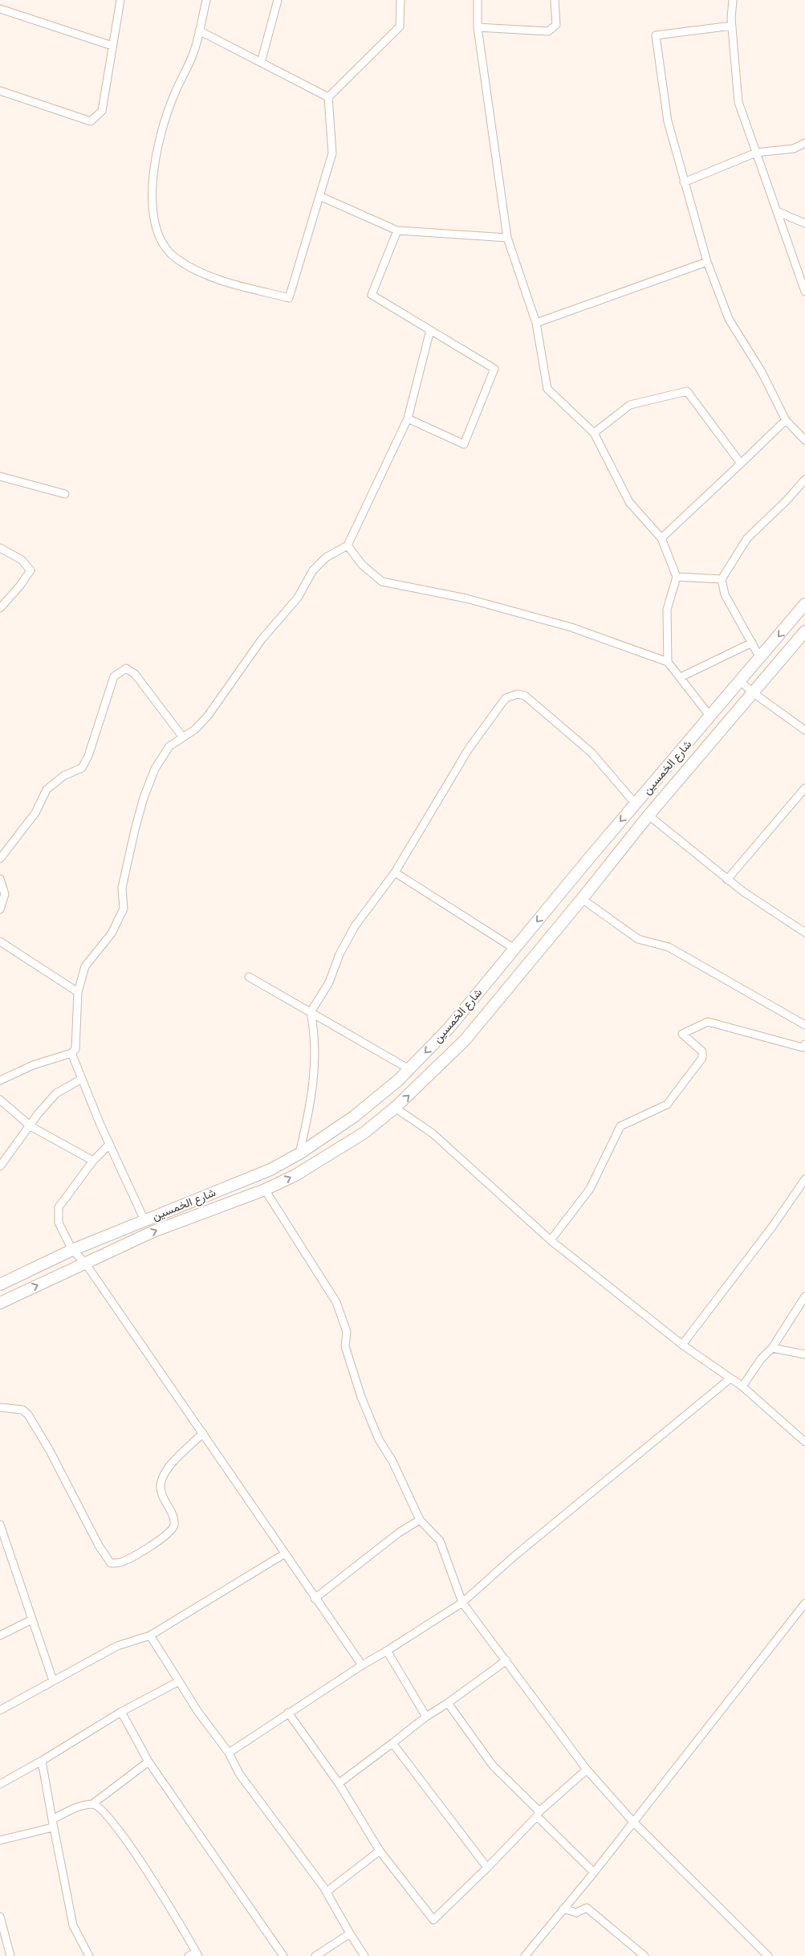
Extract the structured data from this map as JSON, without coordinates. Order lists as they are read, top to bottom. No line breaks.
{"streets":{"main road":["شارع الخمسين"]}}
